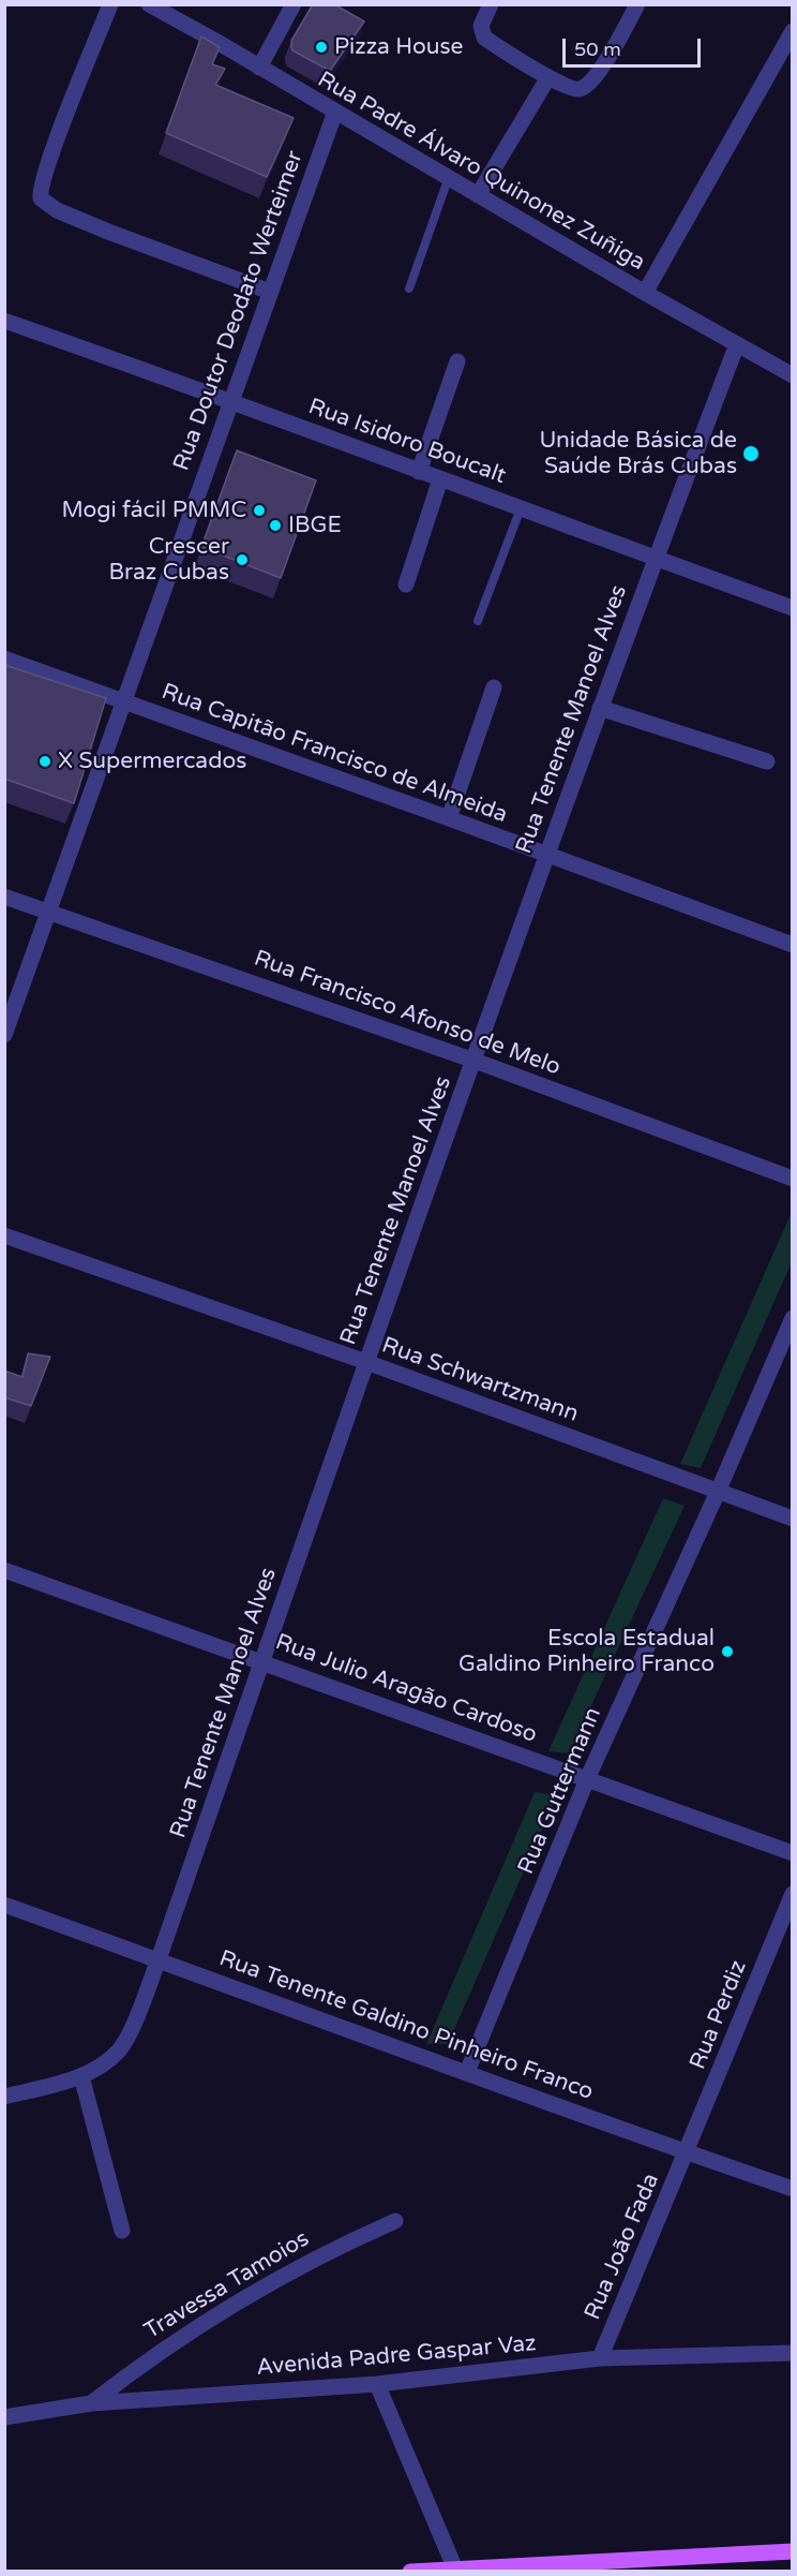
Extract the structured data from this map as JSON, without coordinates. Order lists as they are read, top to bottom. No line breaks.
{"streets":{"street":["Rua Padre Álvaro Quinonez Zuñiga","Rua Doutor Deodato Werteimer","Rua Isidoro Boucalt","Rua Tenente Manoel Alves","Rua Capitão Francisco de Almeida","Rua Francisco Afonso de Melo","Rua Schwartzmann","Rua Julio Aragão Cardoso","Rua Guttermann","Rua Perdiz","Rua Tenente Galdino Pinheiro Franco","Rua João Fada","Travessa Tamoios","Avenida Padre Gaspar Vaz"]},"crossings":[["Rua Padre Álvaro Quinonez Zuñiga","Rua Doutor Deodato Werteimer"],["Rua Padre Álvaro Quinonez Zuñiga","Rua Tenente Manoel Alves"],["Rua Doutor Deodato Werteimer","Rua Isidoro Boucalt"],["Rua Doutor Deodato Werteimer","Rua Capitão Francisco de Almeida"],["Rua Doutor Deodato Werteimer","Rua Francisco Afonso de Melo"],["Rua Isidoro Boucalt","Rua Tenente Manoel Alves"],["Rua Tenente Manoel Alves","Rua Capitão Francisco de Almeida"],["Rua Tenente Manoel Alves","Rua Francisco Afonso de Melo"],["Rua Tenente Manoel Alves","Rua Schwartzmann"],["Rua Tenente Manoel Alves","Rua Julio Aragão Cardoso"],["Rua Tenente Manoel Alves","Rua Tenente Galdino Pinheiro Franco"],["Rua Schwartzmann","Rua Guttermann"],["Rua Julio Aragão Cardoso","Rua Guttermann"],["Rua Guttermann","Rua Tenente Galdino Pinheiro Franco"],["Rua Perdiz","Rua Tenente Galdino Pinheiro Franco"],["Rua Perdiz","Rua João Fada"],["Rua Tenente Galdino Pinheiro Franco","Rua João Fada"],["Rua João Fada","Avenida Padre Gaspar Vaz"],["Travessa Tamoios","Avenida Padre Gaspar Vaz"]],"places":["Pizza House","Unidade Básica de Saúde Brás Cubas","Mogi fácil PMMC","IBGE","Crescer Braz Cubas","X Supermercados","Escola Estadual Galdino Pinheiro Franco"],"scale_bar":"50 m"}
